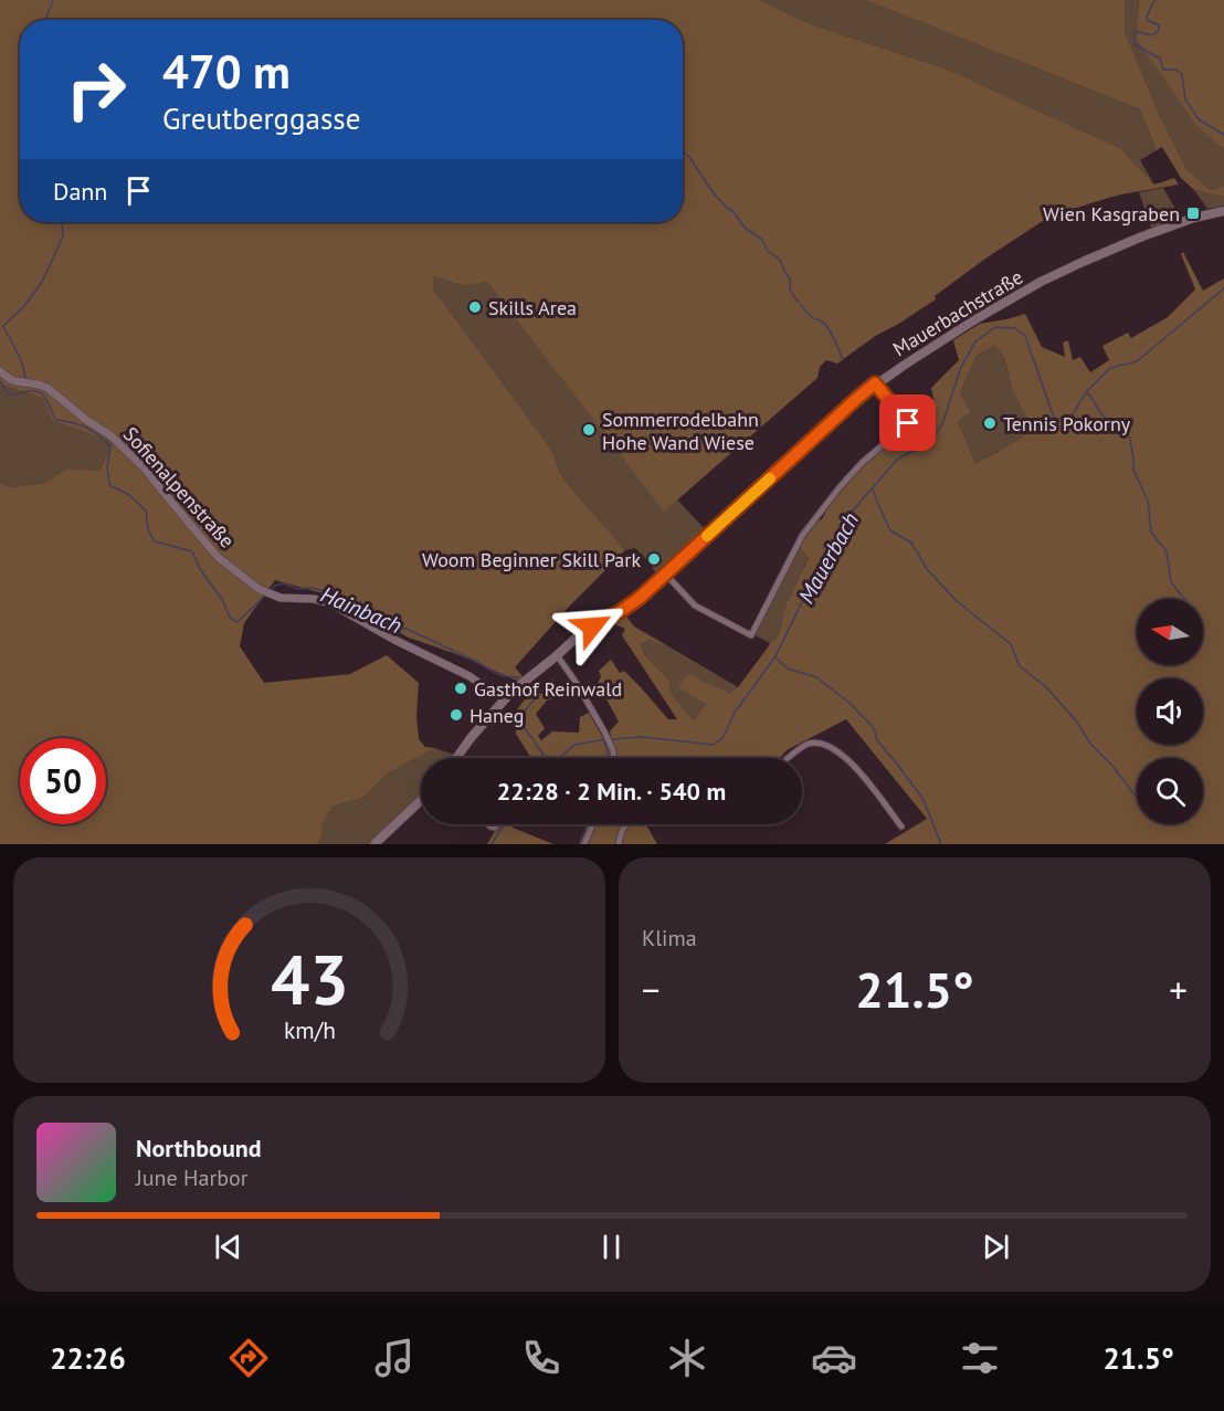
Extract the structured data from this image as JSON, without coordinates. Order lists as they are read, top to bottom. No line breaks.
{"streets":{"main road":["Mauerbachstraße"],"street":["Sofienalpenstraße"]},"crossings":[["Mauerbachstraße","Sofienalpenstraße"]],"water":["Mauerbach","Hainbach"],"places":{"transit":["Wien Kasgraben"],"other":["Skills Area","Tennis Pokorny","Sommerrodelbahn Hohe Wand Wiese","Woom Beginner Skill Park","Gasthof Reinwald","Haneg"]},"north":"left","page":{"turn":["470 m","Greutberggasse"],"then":"Dann","limit":"50","trip":"22:28 · 2 Min. · 540 m","tile":"Klima","heat":["−","21.5°","+"],"song":["Northbound","June Harbor"],"tabs":["22:26","21.5°"],"gauge":["43","km/h"]}}
